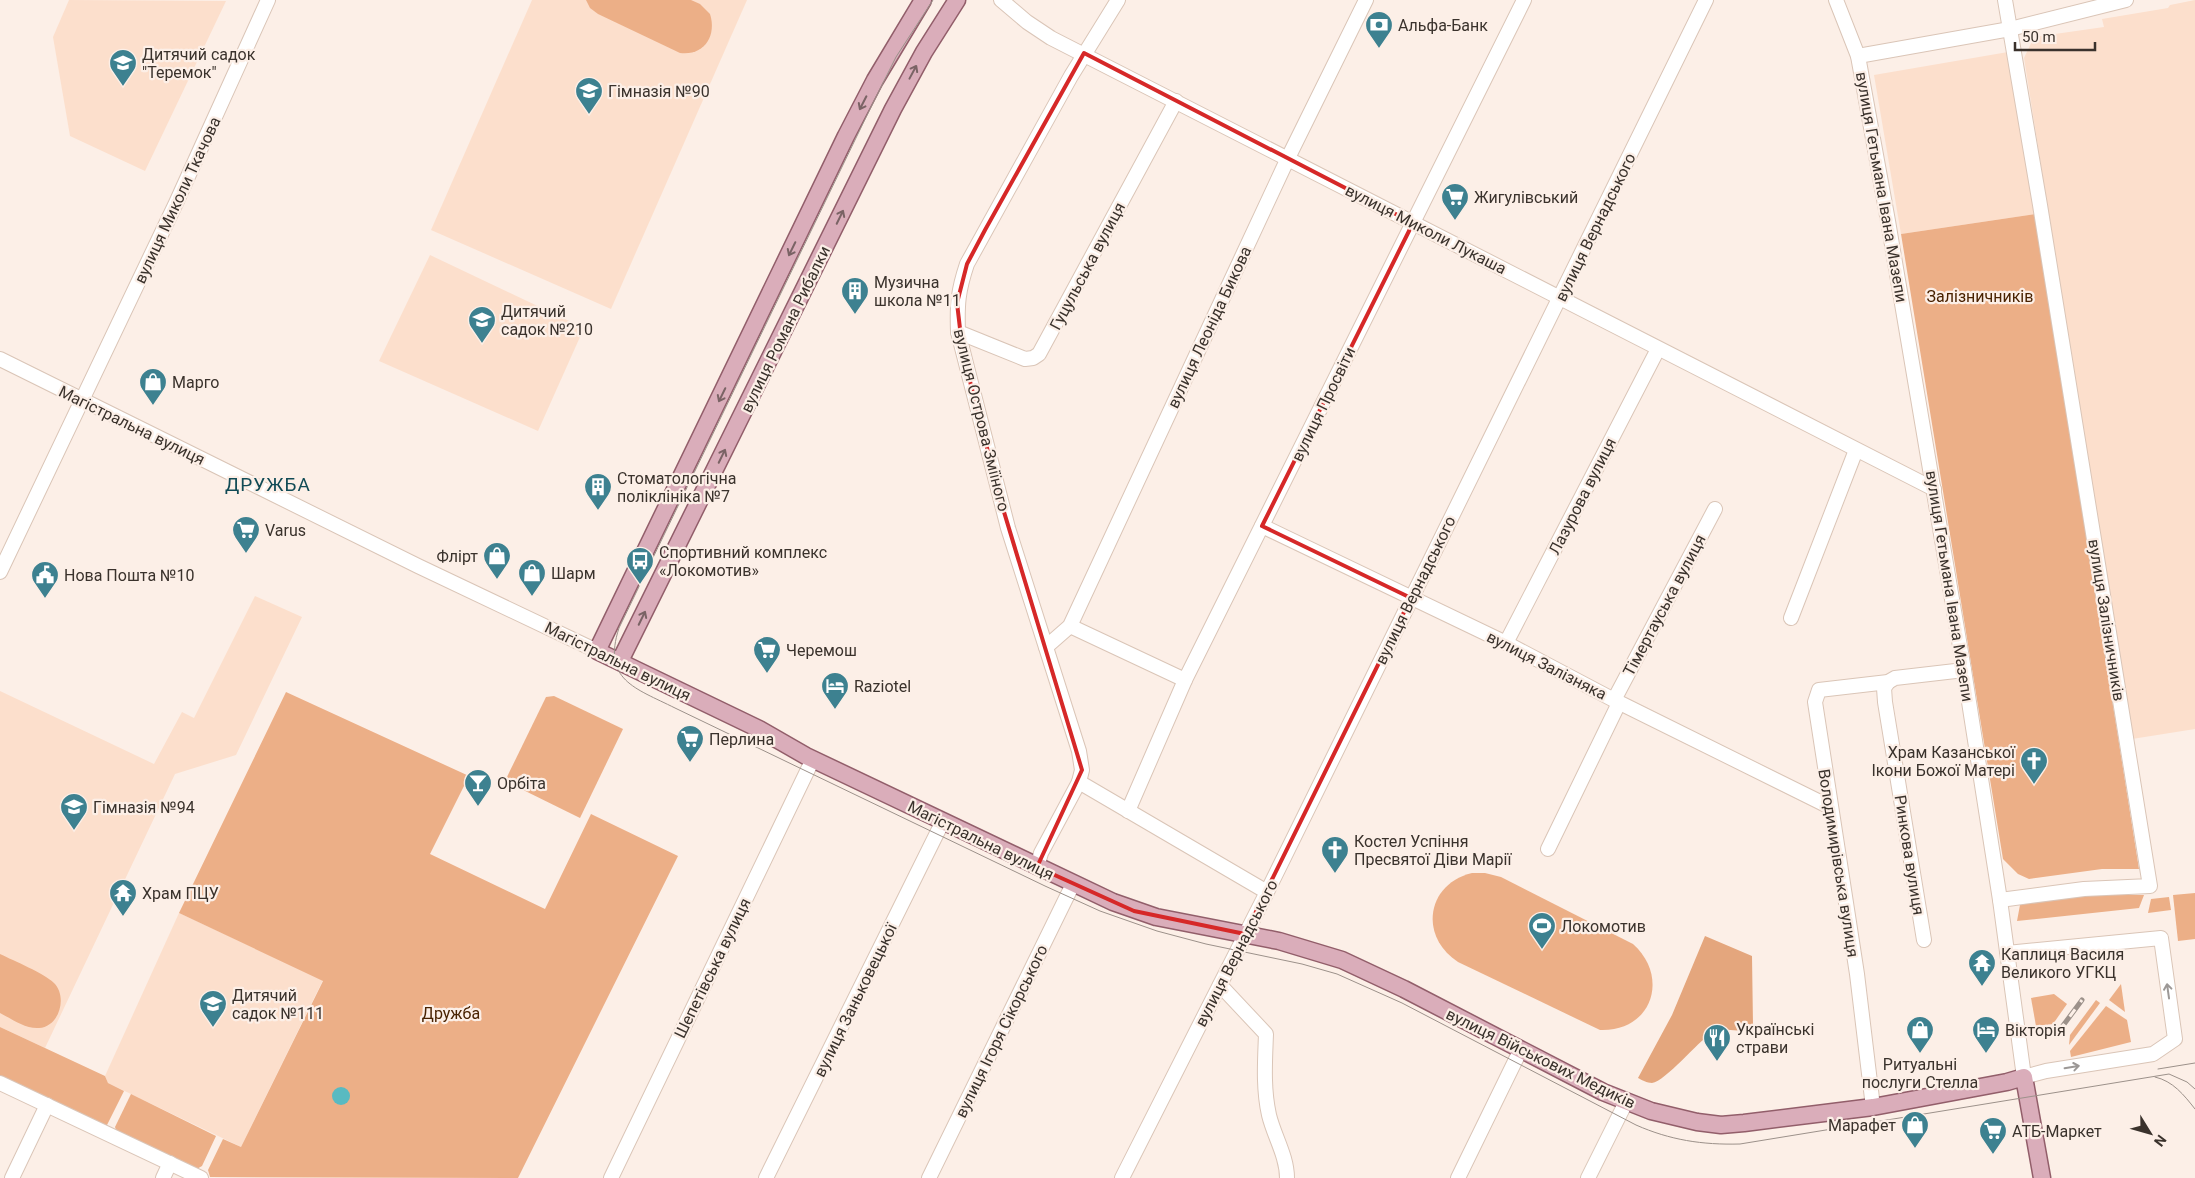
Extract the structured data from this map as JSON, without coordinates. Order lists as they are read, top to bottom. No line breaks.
{"streets":{"main road":["вулиця Гетьмана Івана Мазепи","вулиця Романа Рибалки","Магістральна вулиця","вулиця Військових Медиків"],"street":["вулиця Миколи Ткачова","вулиця Вернадського","вулиця Миколи Лукаша","Гуцульська вулиця","вулиця Леоніда Бикова","вулиця Просвіти","вулиця Острова Зміїного","Лазурова вулиця","Тімертауська вулиця","вулиця Залізничників","вулиця Залізняка","Ринкова вулиця","Володимирівська вулиця","Шепетівська вулиця","вулиця Заньковецької","вулиця Ігоря Сікорського"]},"crossings":[["вулиця Гетьмана Івана Мазепи","вулиця Миколи Лукаша"],["вулиця Гетьмана Івана Мазепи","вулиця Залізничників"],["вулиця Гетьмана Івана Мазепи","вулиця Військових Медиків"],["вулиця Миколи Ткачова","Магістральна вулиця"],["вулиця Вернадського","вулиця Миколи Лукаша"],["вулиця Вернадського","Магістральна вулиця"],["вулиця Вернадського","вулиця Залізняка"],["вулиця Вернадського","вулиця Військових Медиків"],["вулиця Миколи Лукаша","Гуцульська вулиця"],["вулиця Миколи Лукаша","вулиця Леоніда Бикова"],["вулиця Миколи Лукаша","вулиця Просвіти"],["вулиця Миколи Лукаша","вулиця Острова Зміїного"],["вулиця Миколи Лукаша","Лазурова вулиця"],["Гуцульська вулиця","вулиця Острова Зміїного"],["вулиця Леоніда Бикова","вулиця Острова Зміїного"],["вулиця Романа Рибалки","Магістральна вулиця"],["вулиця Просвіти","вулиця Залізняка"],["Магістральна вулиця","Шепетівська вулиця"],["Магістральна вулиця","вулиця Заньковецької"],["Магістральна вулиця","вулиця Ігоря Сікорського"],["Магістральна вулиця","вулиця Військових Медиків"],["Лазурова вулиця","вулиця Залізняка"],["Тімертауська вулиця","вулиця Залізняка"],["вулиця Залізняка","Володимирівська вулиця"],["Ринкова вулиця","Володимирівська вулиця"],["Володимирівська вулиця","вулиця Військових Медиків"]],"districts":["ДРУЖБА"],"parks":["Залізничників","Дружба"],"places":{"bank":["Альфа-Банк"],"school or university":["Дитячий садок \"Теремок\"","Гімназія №90","Дитячий садок №210","Гімназія №94","Дитячий садок №111"],"supermarket":["Жигулівський","Varus","Черемош","Перлина","АТБ-Маркет"],"building":["Музична школа №11","Стоматологічна поліклініка №7"],"shop":["Марго","Флірт","Шарм","Ритуальні послуги Стелла","Марафет"],"bus stop":["Спортивний комплекс «Локомотив»"],"public building":["Нова Пошта №10"],"hotel":["Raziotel","Вікторія"],"church":["Храм Казанської Ікони Божої Матері","Костел Успіння Пресвятої Діви Марії"],"bar":["Орбіта"],"temple":["Храм ПЦУ","Каплиця Василя Великого УГКЦ"],"sports":["Локомотив"],"restaurant":["Українські страви"]},"scale_bar":"50 m","north":"bottom right"}
